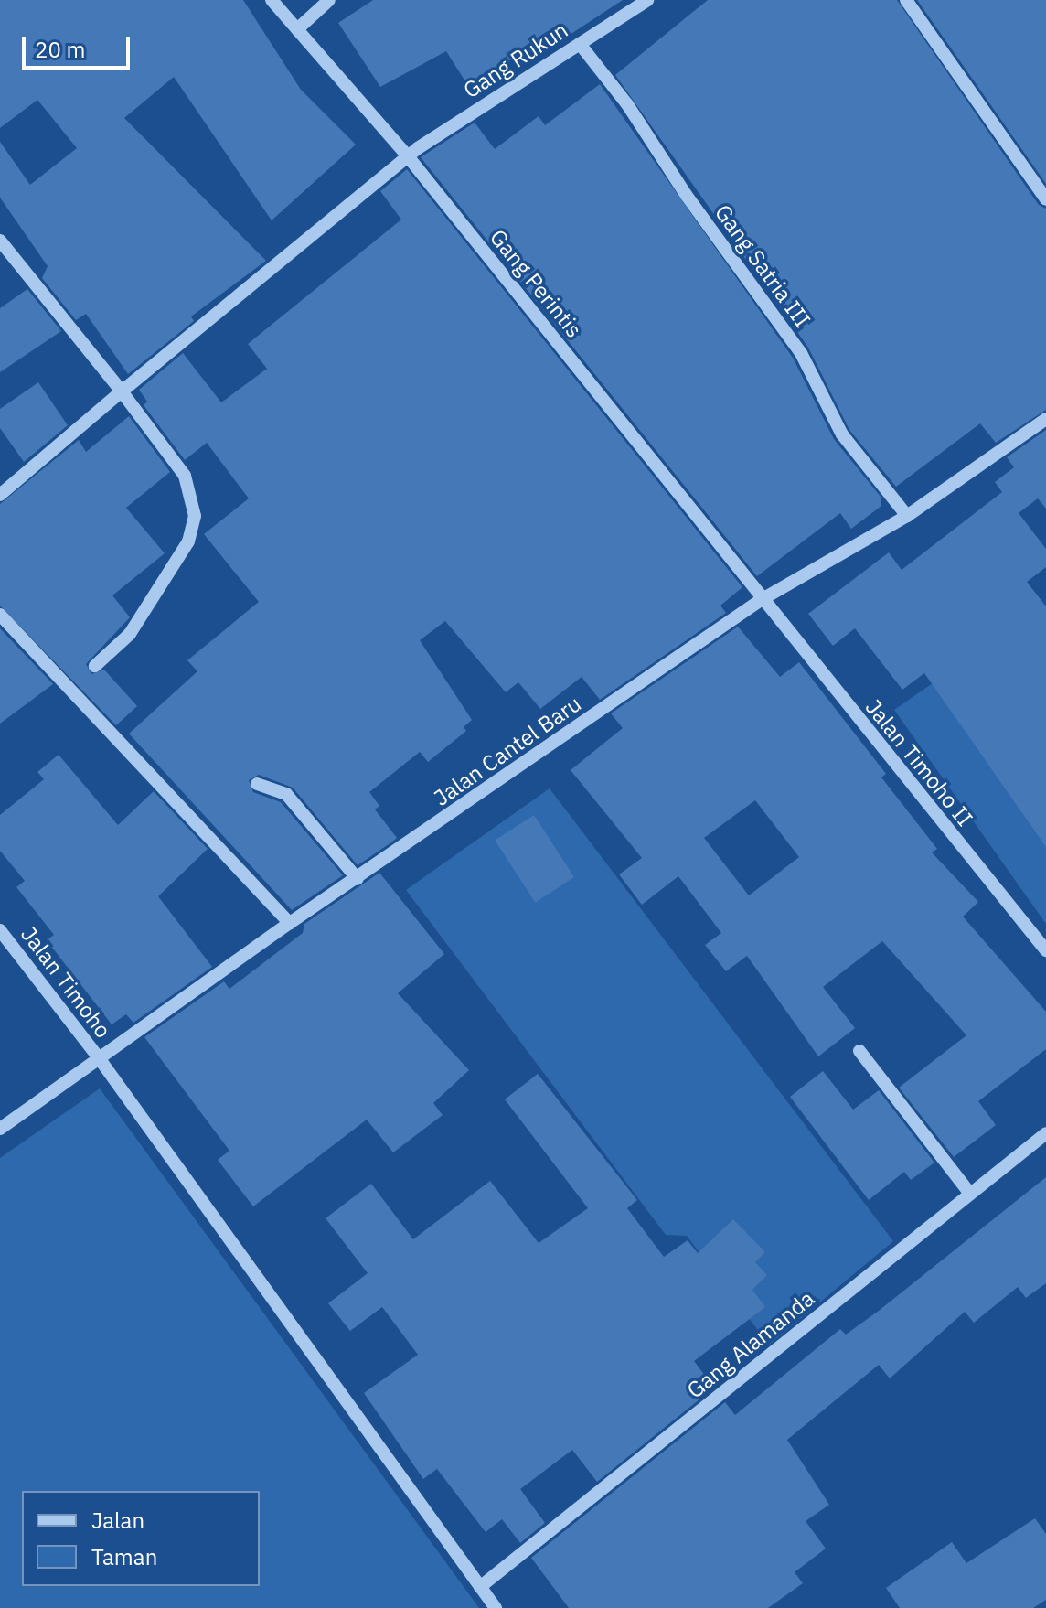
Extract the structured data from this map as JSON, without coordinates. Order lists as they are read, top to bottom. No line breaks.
{"streets":{"street":["Gang Rukun","Gang Satria III","Gang Perintis","Jalan Cantel Baru","Jalan Timoho II","Jalan Timoho","Gang Alamanda"]},"crossings":[["Gang Rukun","Gang Satria III"],["Gang Rukun","Gang Perintis"],["Gang Satria III","Jalan Cantel Baru"],["Gang Perintis","Jalan Cantel Baru"],["Gang Perintis","Jalan Timoho II"],["Jalan Cantel Baru","Jalan Timoho II"],["Jalan Cantel Baru","Jalan Timoho"],["Jalan Timoho","Gang Alamanda"]],"legend":["Jalan","Taman"],"scale_bar":"20 m"}
